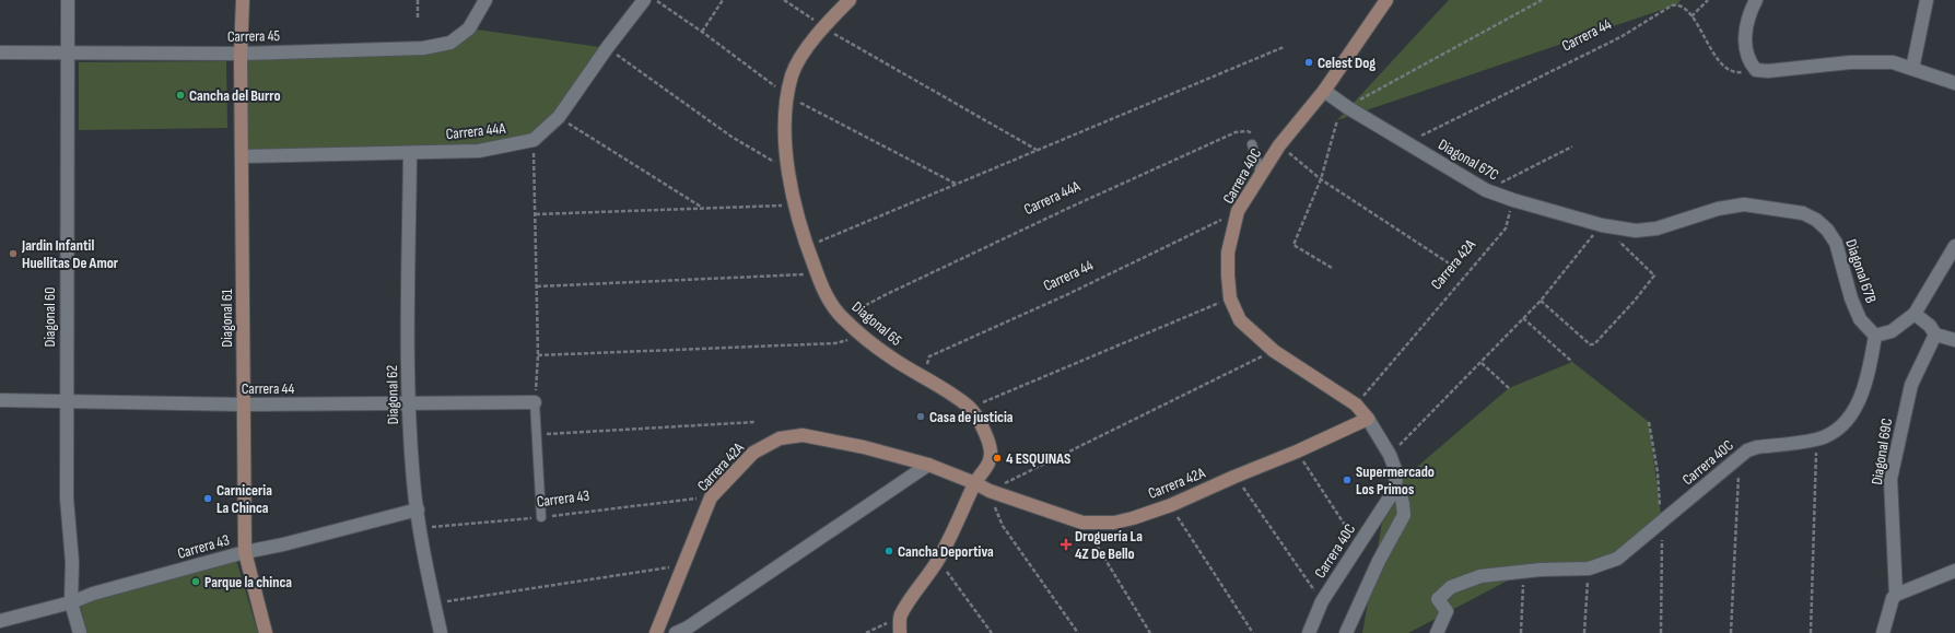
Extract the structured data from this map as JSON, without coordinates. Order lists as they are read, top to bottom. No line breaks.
{"streets":{"street":["Carrera 44","Carrera 45","Carrera 44A","Diagonal 67C","Carrera 40C","Carrera 42A","Diagonal 67B","Diagonal 60","Diagonal 61","Diagonal 65","Diagonal 62","Diagonal 69C","Carrera 43"]},"crossings":[["Carrera 44","Diagonal 67C"],["Carrera 44","Carrera 40C"],["Carrera 44","Diagonal 60"],["Carrera 44","Diagonal 61"],["Carrera 44","Diagonal 65"],["Carrera 44","Diagonal 62"],["Carrera 45","Diagonal 60"],["Carrera 45","Diagonal 61"],["Carrera 44A","Diagonal 61"],["Carrera 44A","Diagonal 65"],["Carrera 44A","Diagonal 62"],["Diagonal 67C","Carrera 40C"],["Diagonal 67C","Carrera 42A"],["Diagonal 67C","Diagonal 67B"],["Carrera 40C","Carrera 42A"],["Carrera 40C","Diagonal 67B"],["Carrera 42A","Diagonal 65"],["Carrera 42A","Carrera 43"],["Diagonal 60","Carrera 43"],["Diagonal 61","Carrera 43"],["Diagonal 62","Carrera 43"]],"places":{"other":["Celest Dog","Cancha del Burro","Jardin Infantil Huellitas De Amor","Casa de justicia","4 ESQUINAS","Supermercado Los Primos","Carniceria La Chinca","Cancha Deportiva","Parque la chinca"],"health":["Droguería La 4Z De Bello"]}}
